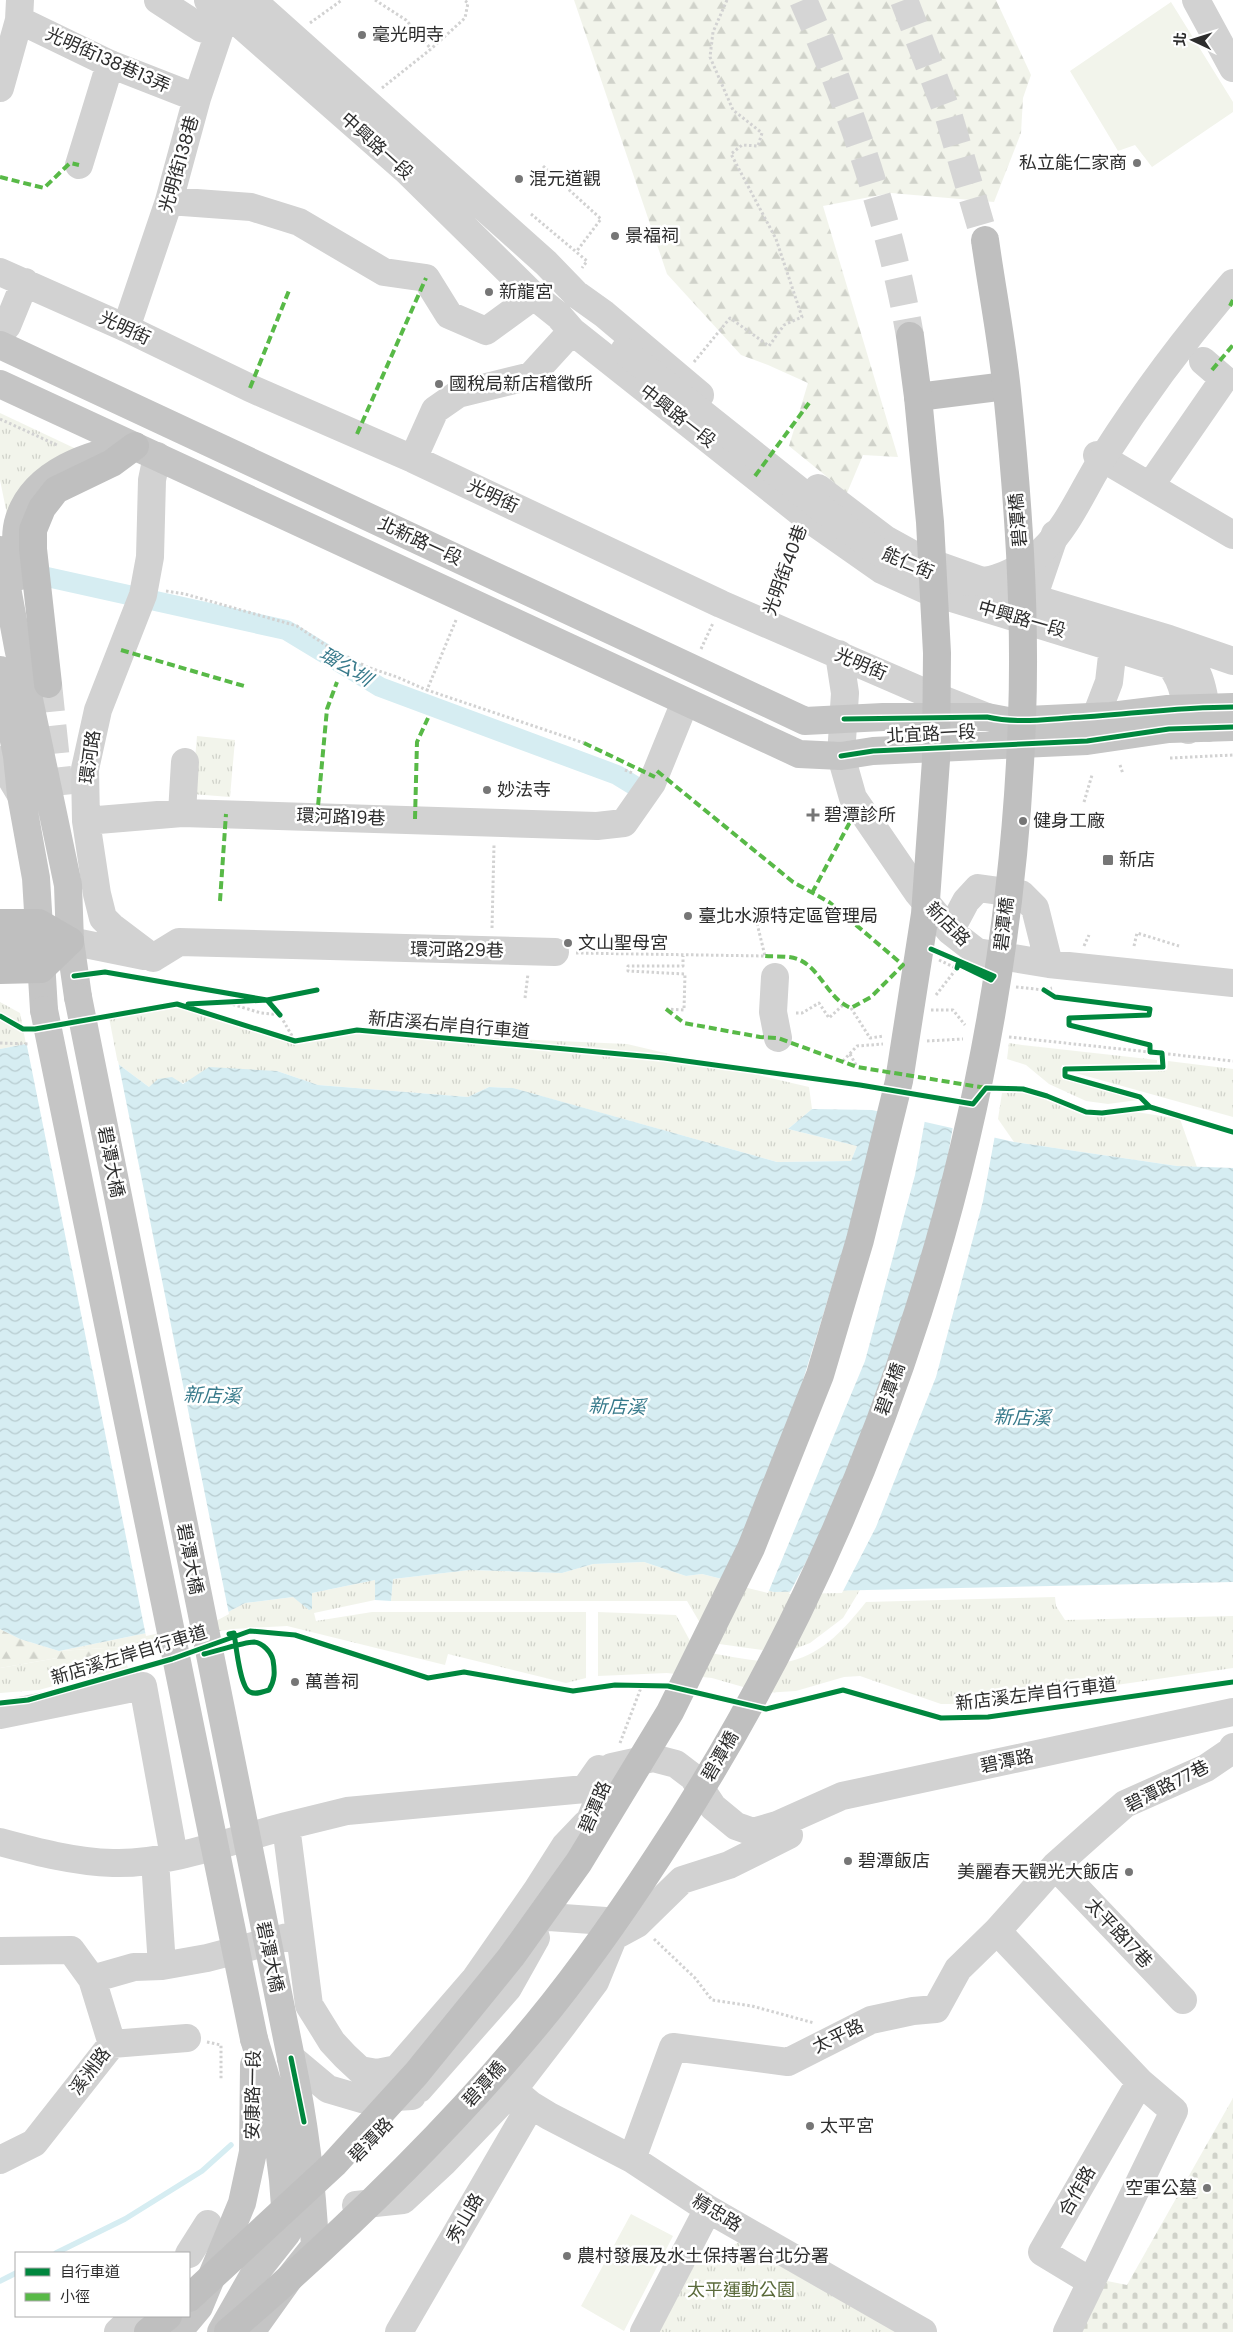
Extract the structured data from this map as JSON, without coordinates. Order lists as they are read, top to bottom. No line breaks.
{"streets":{"highway":["碧潭橋"],"main road":["北新路一段","北宜路一段","碧潭大橋","安康路一段"],"street":["光明街138巷13弄","中興路一段","光明街138巷","光明街","能仁街","環河路","環河路19巷","新店路","環河路29巷","碧潭路","碧潭路77巷","太平路17巷","太平路","溪洲路","合作路","精忠路","秀山路"],"path":["光明街40巷"],"cycle path":["新店溪右岸自行車道","新店溪左岸自行車道"]},"crossings":[["光明街138巷13弄","光明街138巷"],["中興路一段","光明街138巷"],["中興路一段","光明街40巷"],["中興路一段","北宜路一段"],["光明街138巷","光明街"],["光明街","光明街40巷"],["光明街","北宜路一段"],["光明街","新店路"],["北新路一段","北宜路一段"],["北新路一段","環河路"],["北新路一段","環河路19巷"],["北新路一段","新店路"],["北宜路一段","新店路"],["環河路","環河路19巷"],["環河路","環河路29巷"],["碧潭大橋","碧潭路"],["碧潭大橋","安康路一段"],["碧潭路","安康路一段"],["碧潭路77巷","太平路17巷"],["碧潭路77巷","太平路"],["太平路17巷","太平路"],["太平路","精忠路"],["精忠路","秀山路"]],"water":["瑠公圳","新店溪"],"parks":["太平運動公園"],"places":{"other":["毫光明寺","私立能仁家商","混元道觀","景福祠","新龍宮","國稅局新店稽徵所","妙法寺","健身工廠","臺北水源特定區管理局","文山聖母宮","萬善祠","碧潭飯店","美麗春天觀光大飯店","太平宮","空軍公墓","農村發展及水土保持署台北分署"],"health":["碧潭診所"],"transit":["新店"]},"legend":["自行車道","小徑"],"north":"left"}
